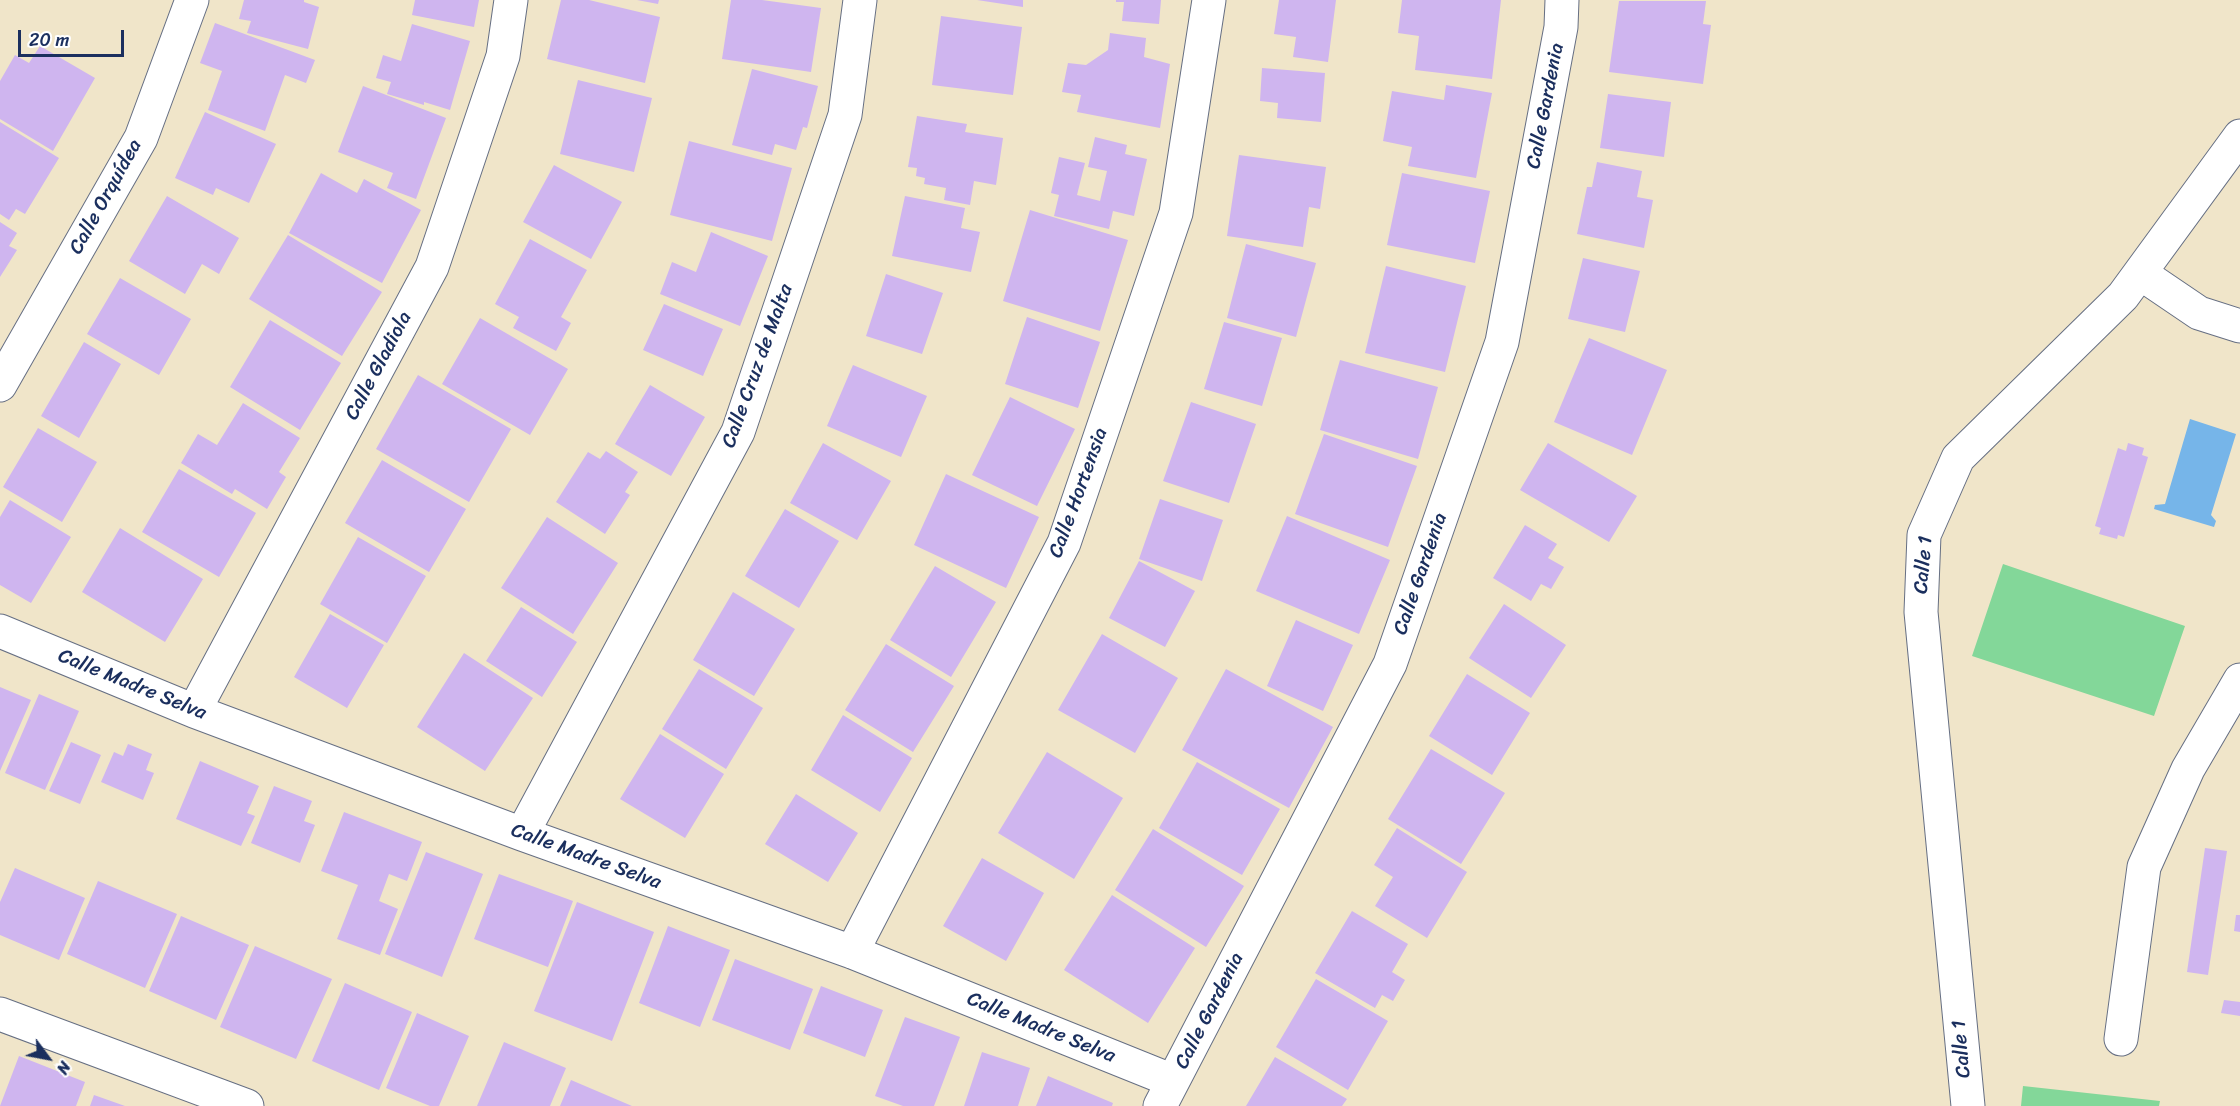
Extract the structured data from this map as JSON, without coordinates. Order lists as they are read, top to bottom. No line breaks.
{"streets":{"street":["Calle Gardenia","Calle Orquídea","Calle Gladiola","Calle Cruz de Malta","Calle Hortensia","Calle 1","Calle Madre Selva"]},"crossings":[["Calle Gardenia","Calle Madre Selva"],["Calle Gladiola","Calle Madre Selva"],["Calle Cruz de Malta","Calle Madre Selva"],["Calle Hortensia","Calle Madre Selva"]],"scale_bar":"20 m","north":"bottom right"}
